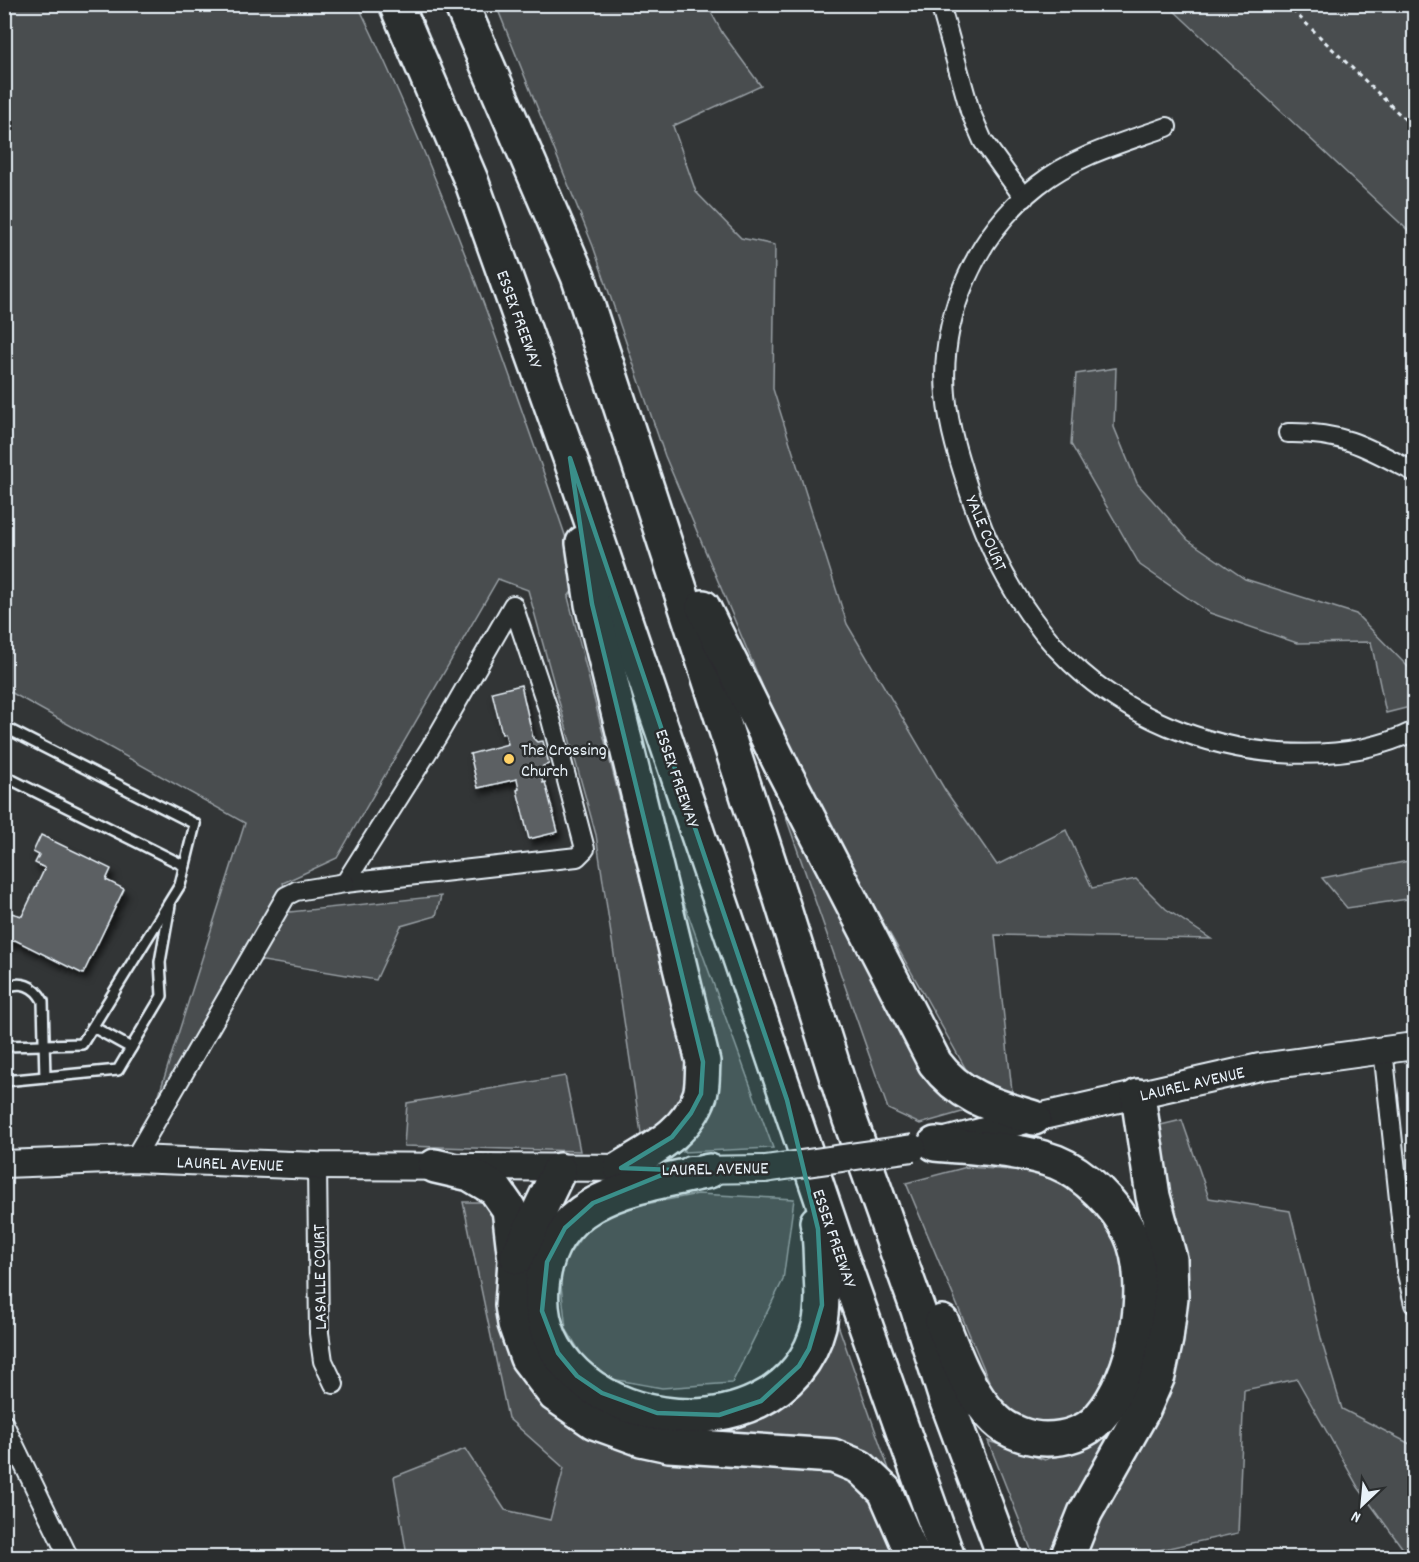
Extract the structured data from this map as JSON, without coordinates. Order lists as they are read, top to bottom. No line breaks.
{"streets":{"highway":["ESSEX FREEWAY"],"main road":["LAUREL AVENUE"],"street":["YALE COURT","LASALLE COURT"]},"crossings":[["LAUREL AVENUE","LASALLE COURT"]],"places":["The Crossing Church"],"north":"bottom left"}
